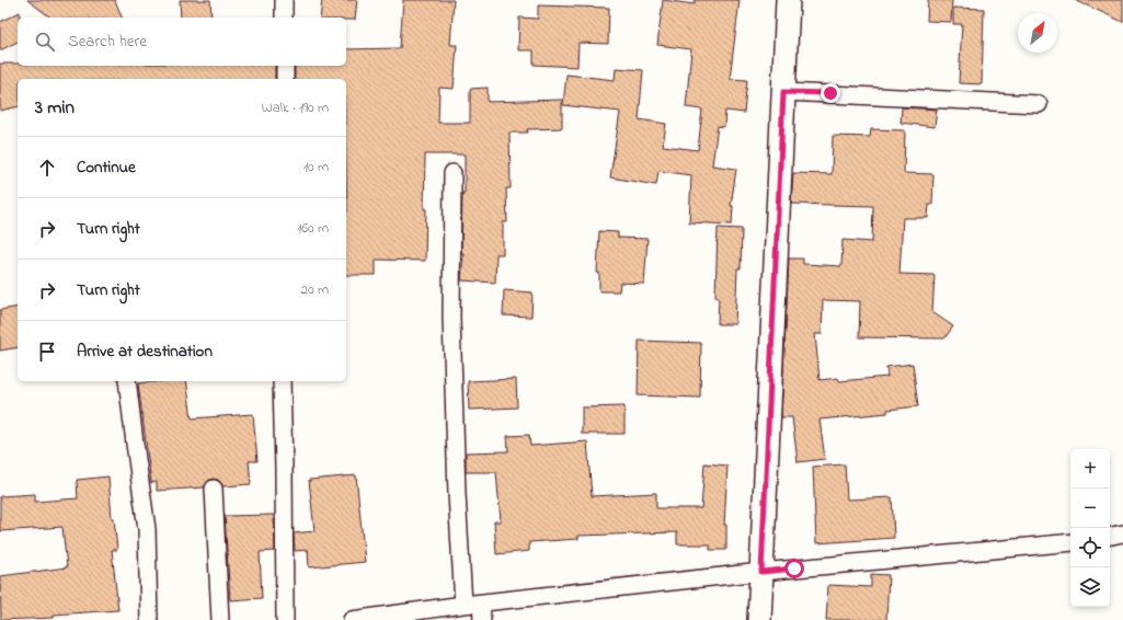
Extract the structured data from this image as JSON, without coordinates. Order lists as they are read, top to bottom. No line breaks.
{"north":"top right","page":{"search":"Search here","heading":["3 min","Walk · 190 m"],"list":[["Continue","10 m"],["Turn right","160 m"],["Turn right","20 m"],"Arrive at destination"],"map_buttons":["+","−"]}}
